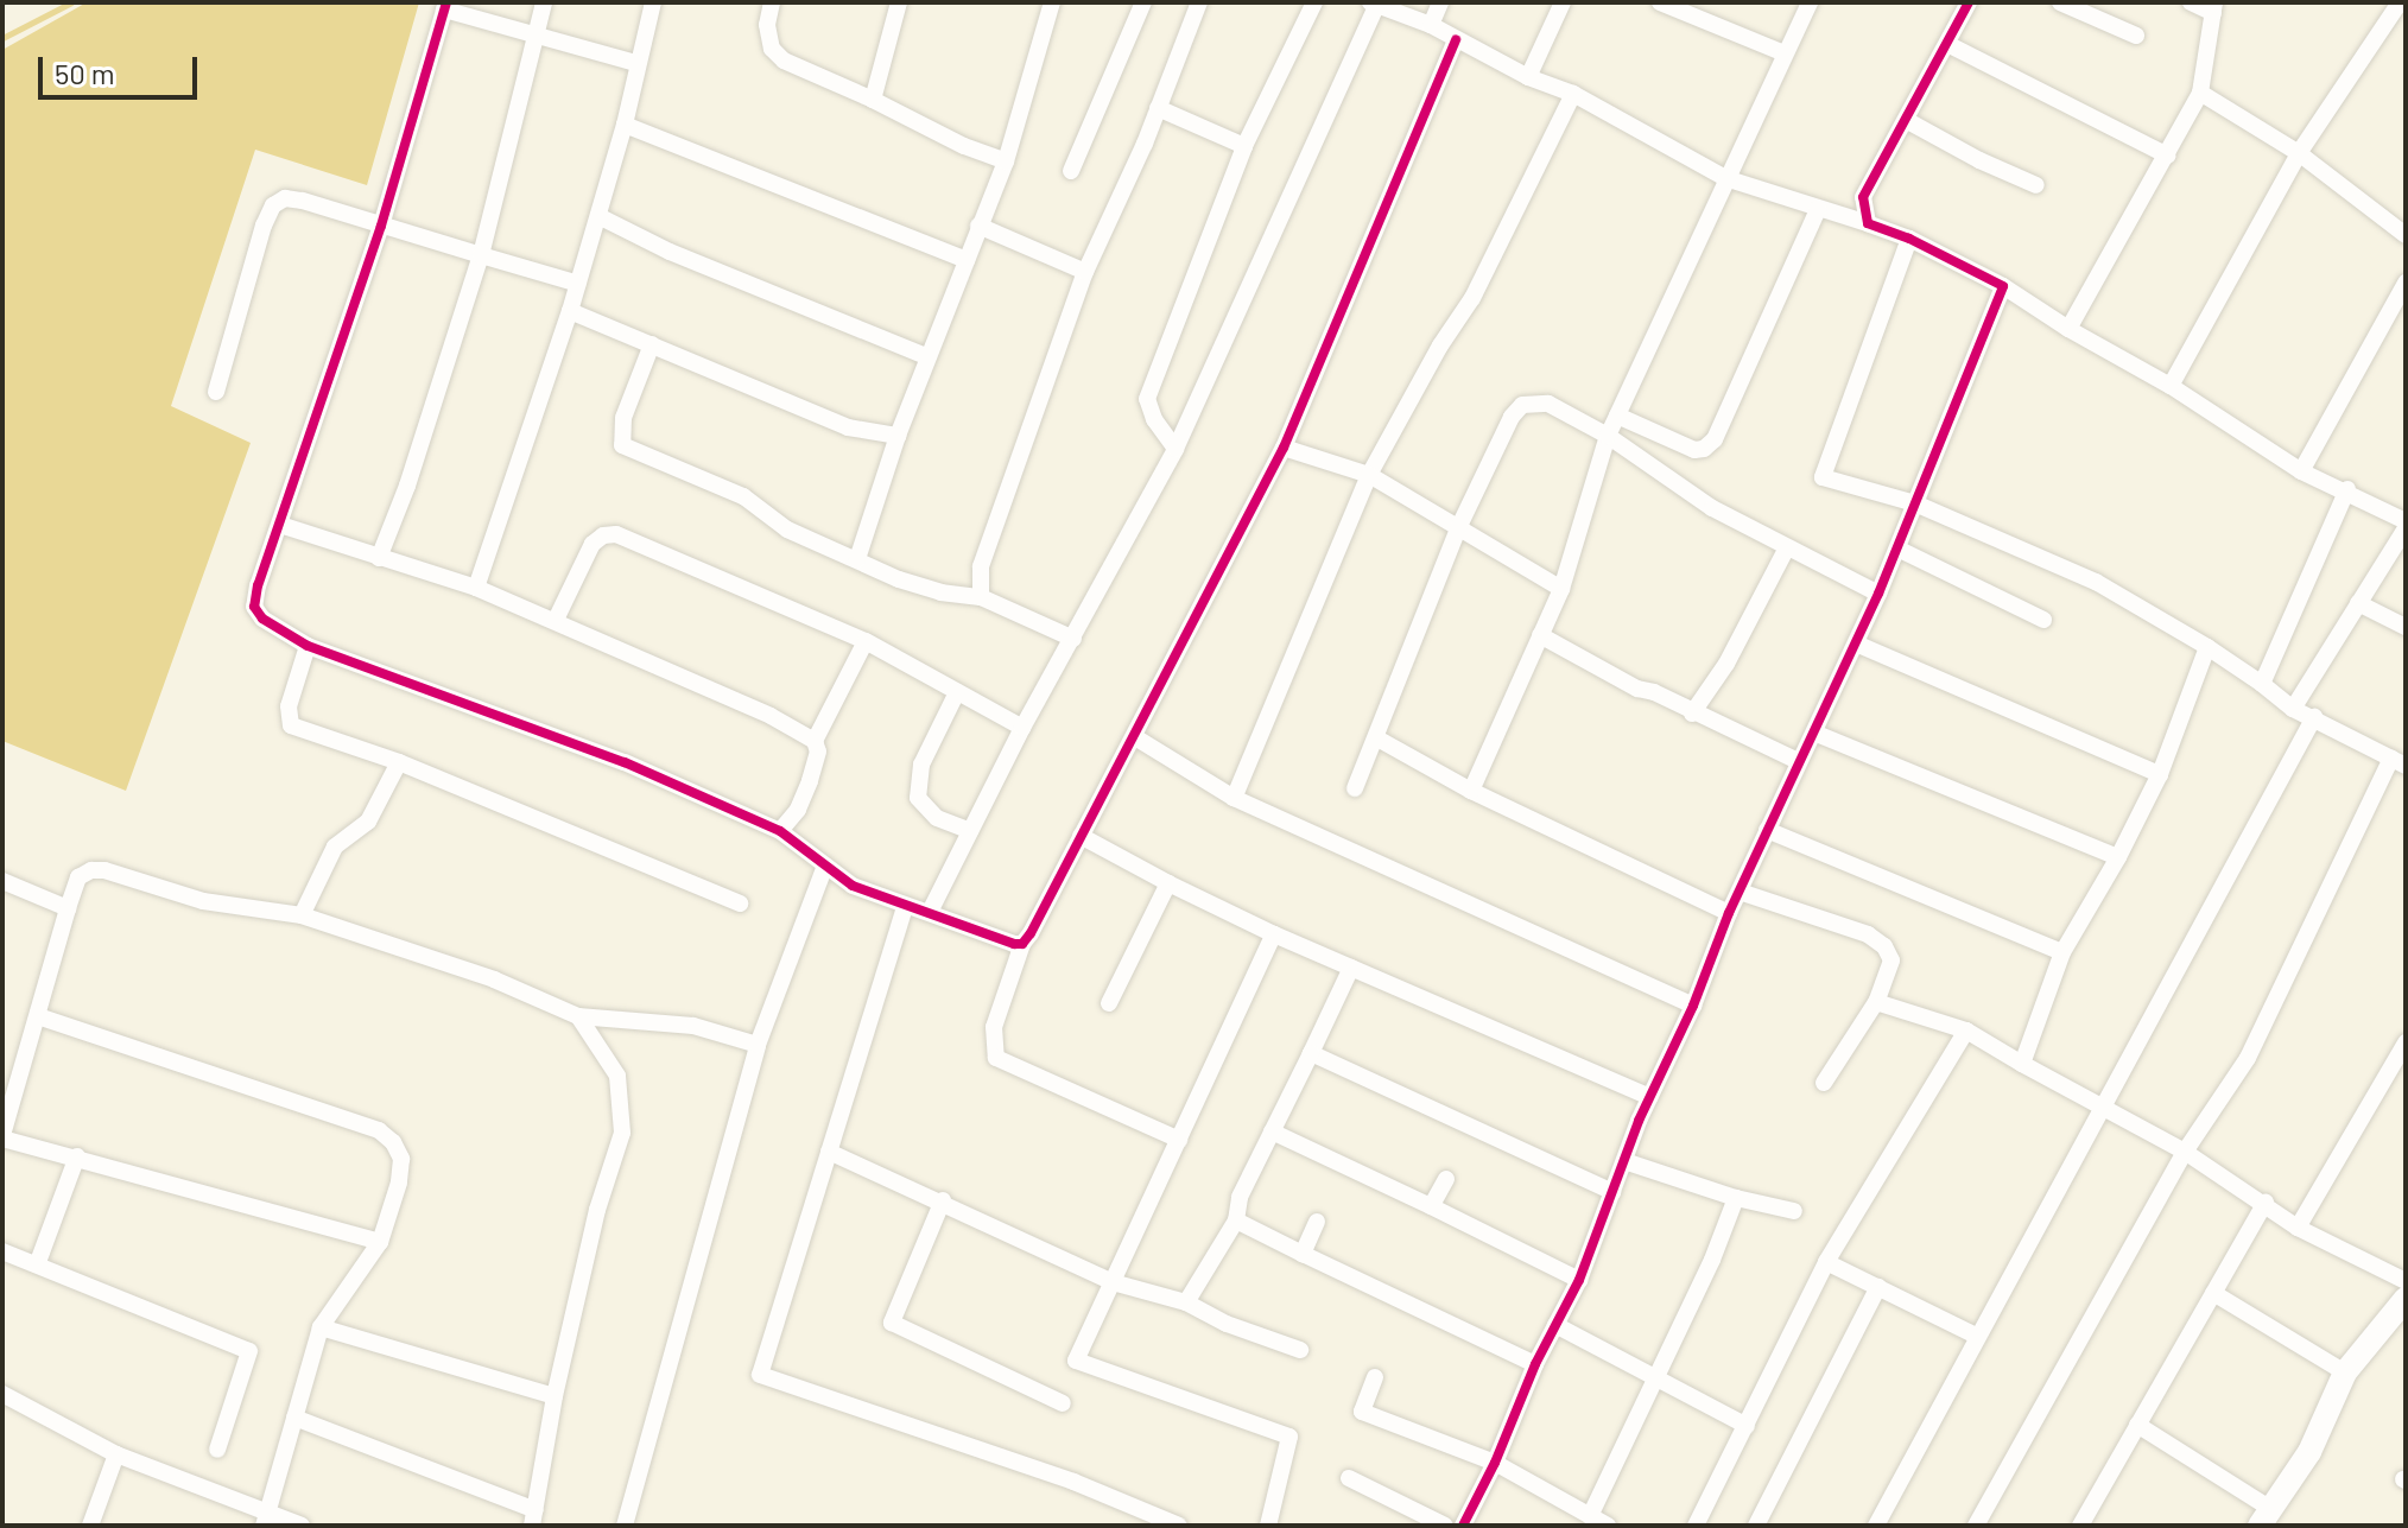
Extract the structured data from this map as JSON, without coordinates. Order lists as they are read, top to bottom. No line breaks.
{"scale_bar":"50 m"}
